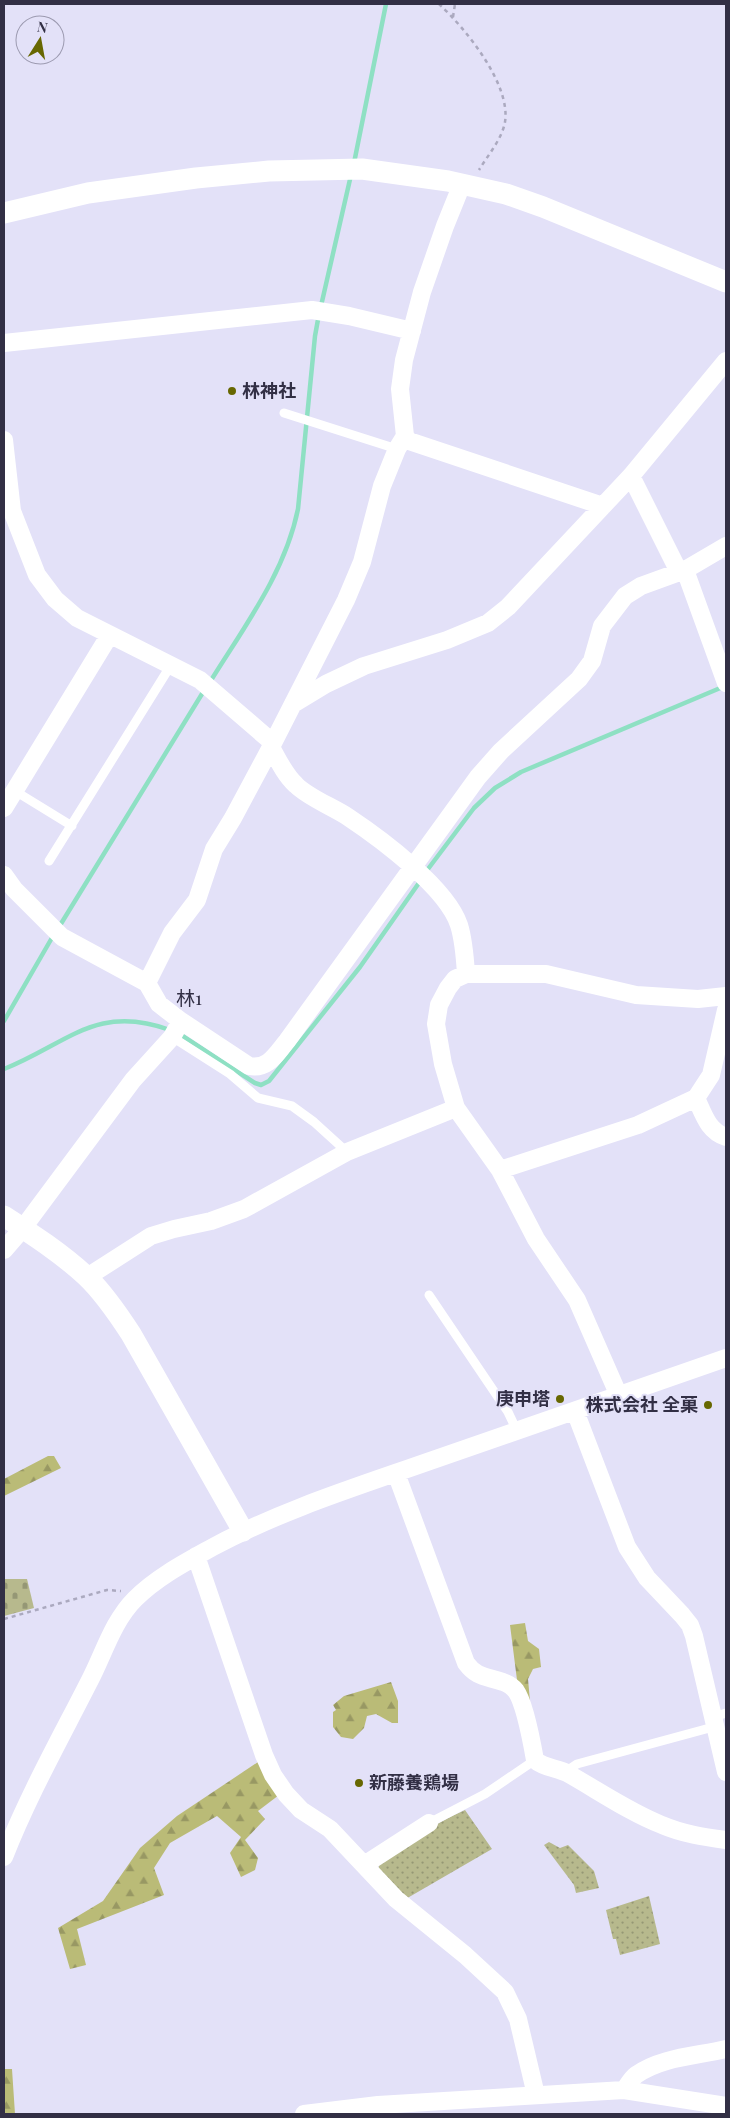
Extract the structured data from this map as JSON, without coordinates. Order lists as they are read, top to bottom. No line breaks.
{"districts":["林1"],"places":["林神社","庚申塔","株式会社 全菓","新藤養鶏場"],"north":"top"}
